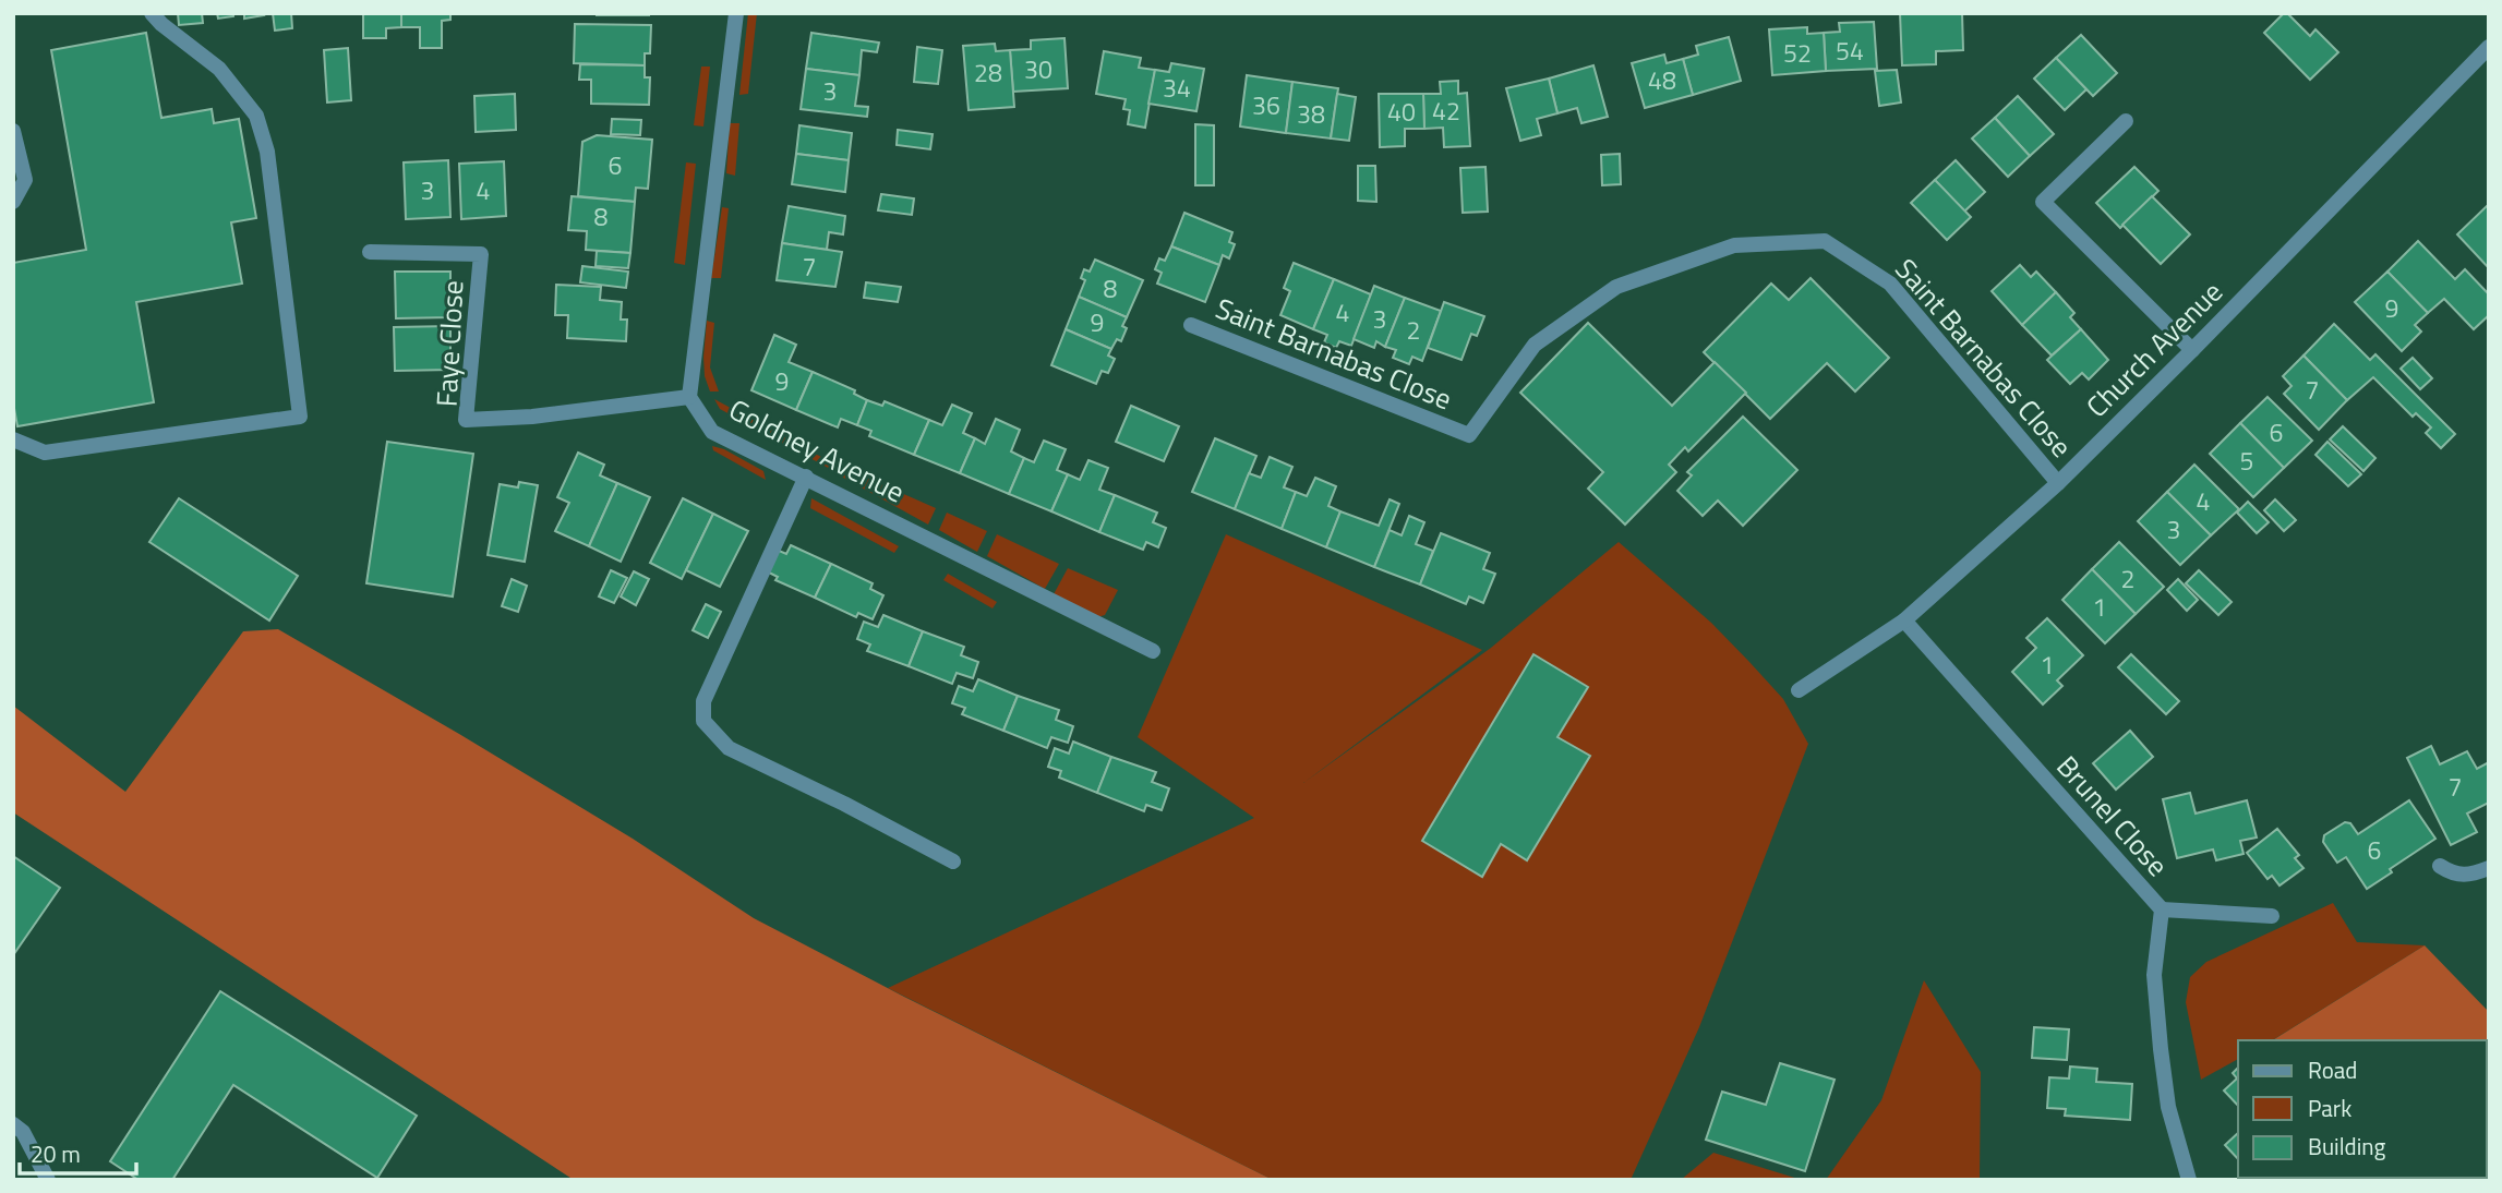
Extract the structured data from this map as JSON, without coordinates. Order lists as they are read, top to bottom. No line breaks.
{"streets":{"street":["Faye Close","Church Avenue","Saint Barnabas Close","Goldney Avenue","Brunel Close"]},"crossings":[["Faye Close","Goldney Avenue"],["Church Avenue","Saint Barnabas Close"],["Church Avenue","Brunel Close"]],"house_numbers":["54","52","30","28","48","34","3","36","42","40","38","6","3","4","8","7","8","9","4","3","9","2","9","7","6","5","4","3","2","1","1","7","6"],"legend":["Road","Park","Building"],"scale_bar":"20 m"}
